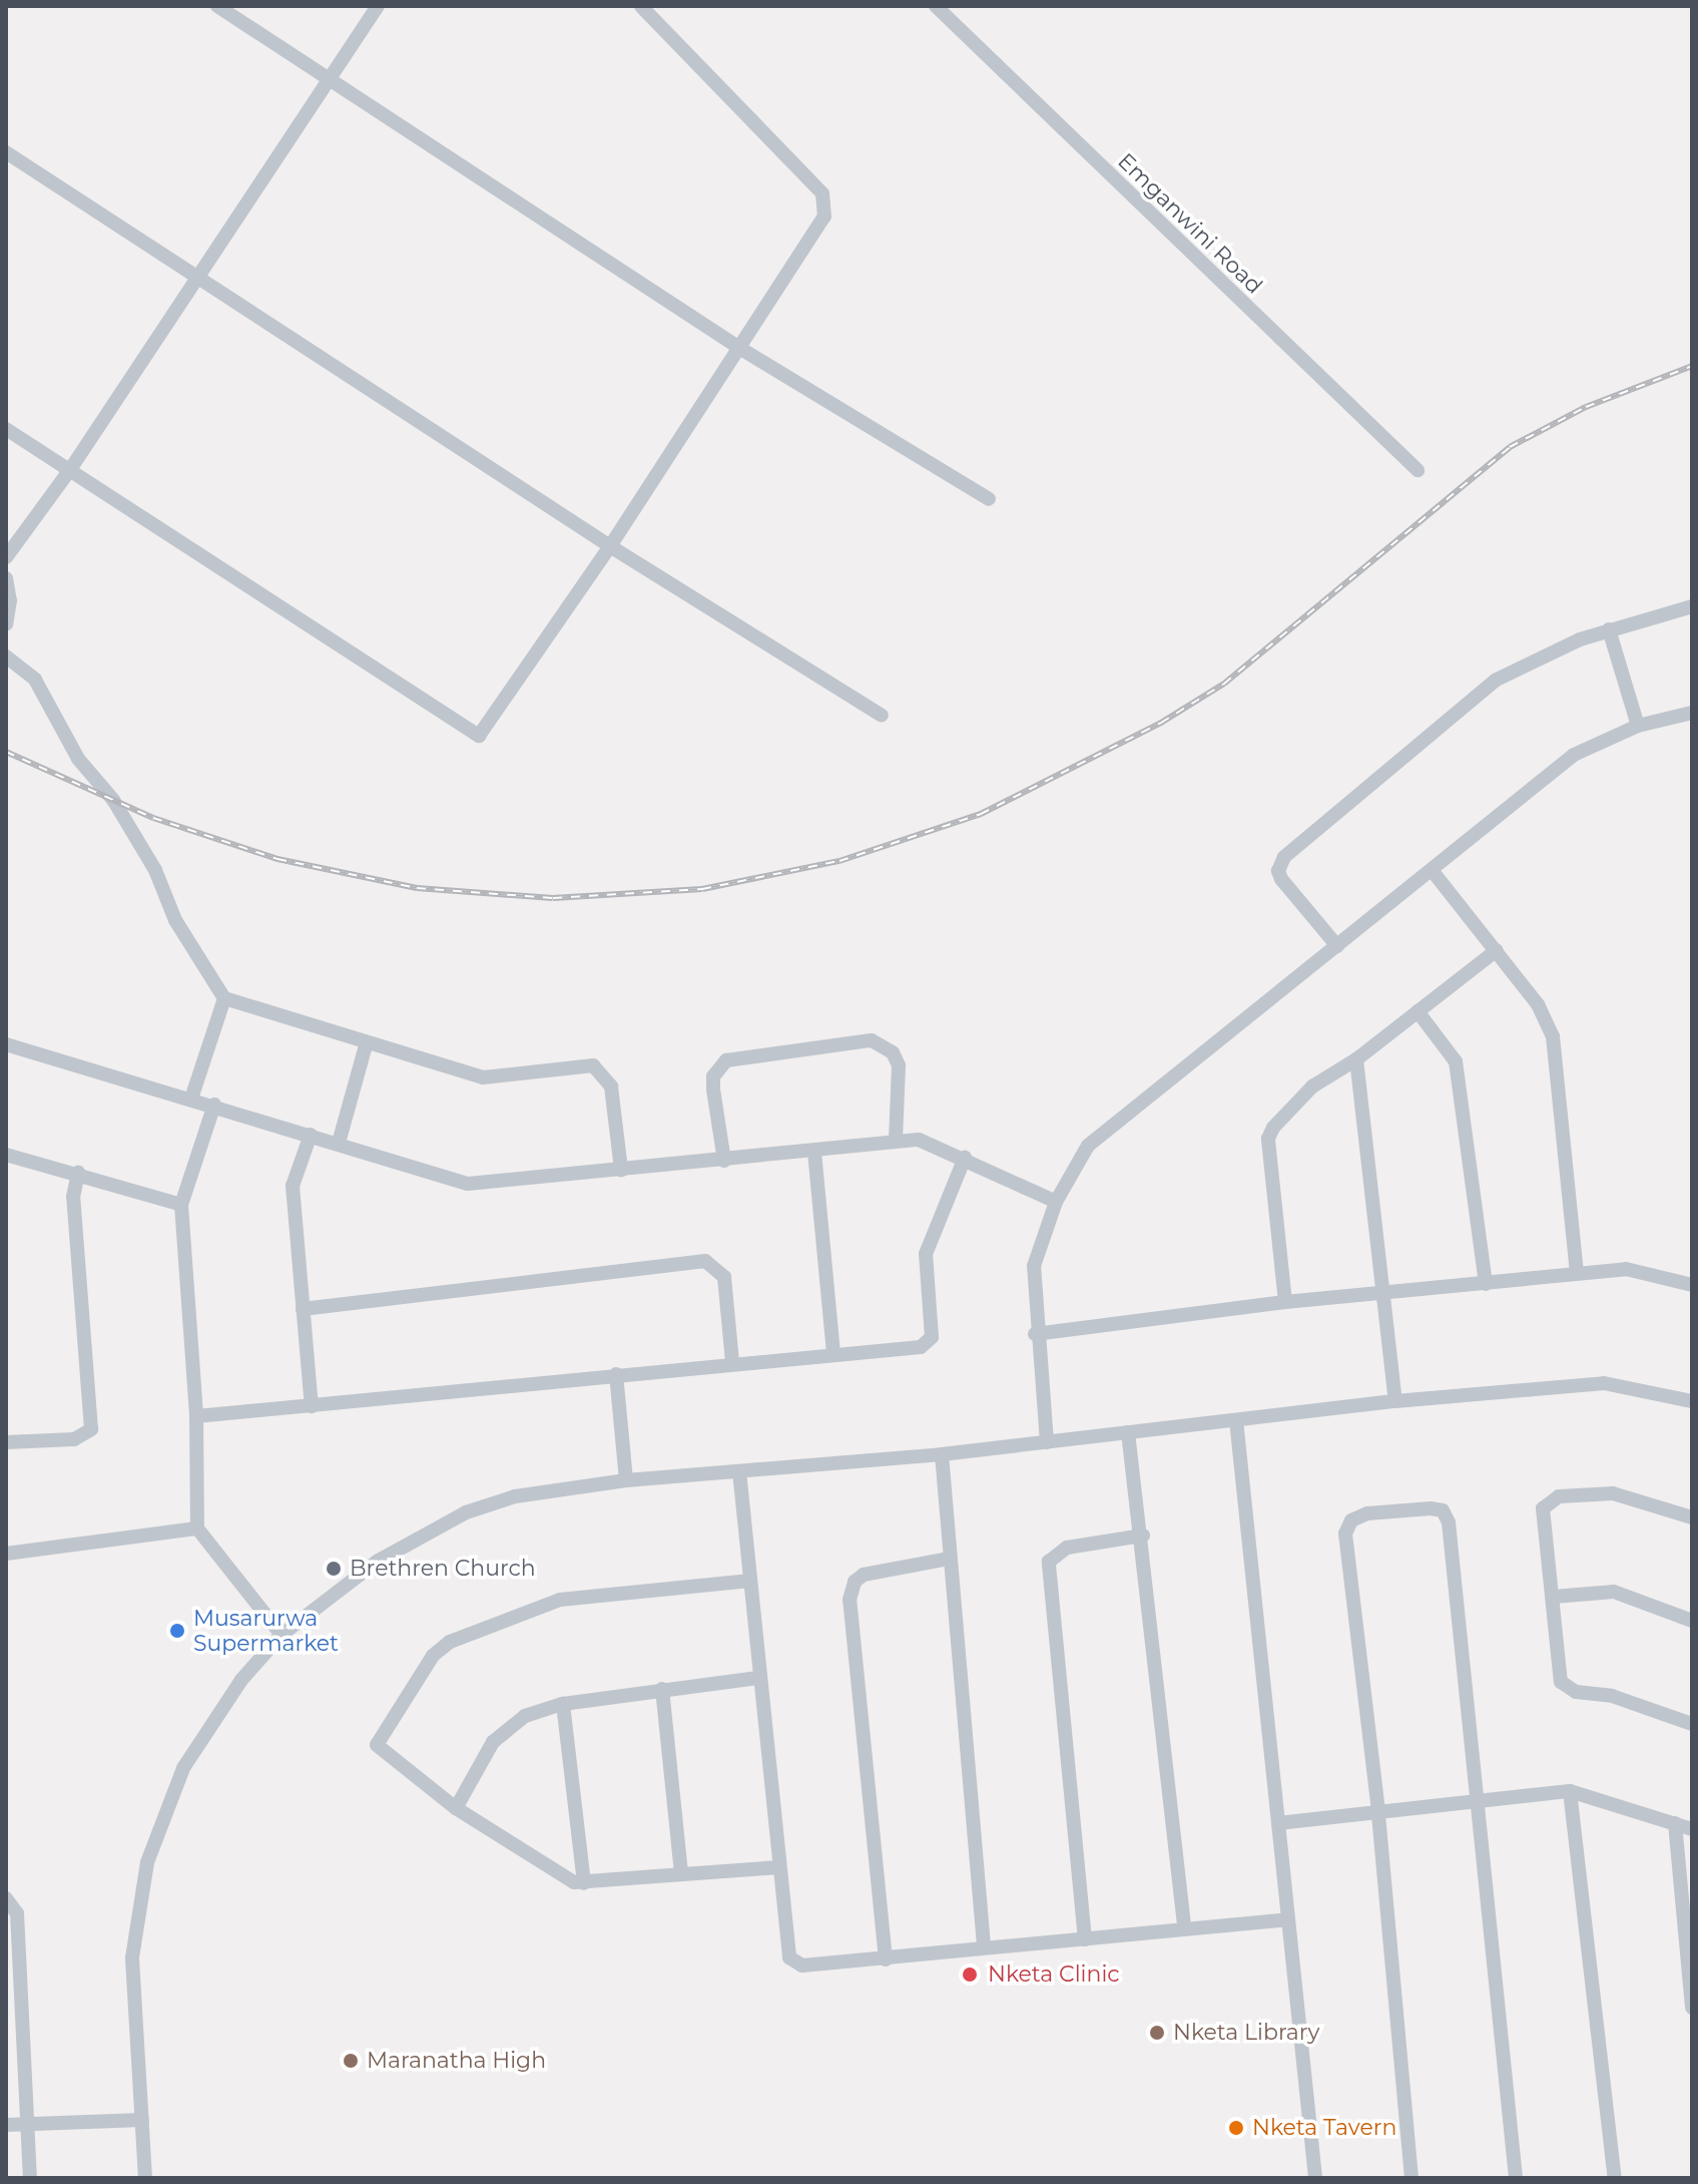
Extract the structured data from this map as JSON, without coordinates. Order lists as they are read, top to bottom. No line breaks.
{"streets":{"street":["Emganwini Road"]},"places":["Brethren Church","Musarurwa Supermarket","Nketa Clinic","Nketa Library","Maranatha High","Nketa Tavern"]}
